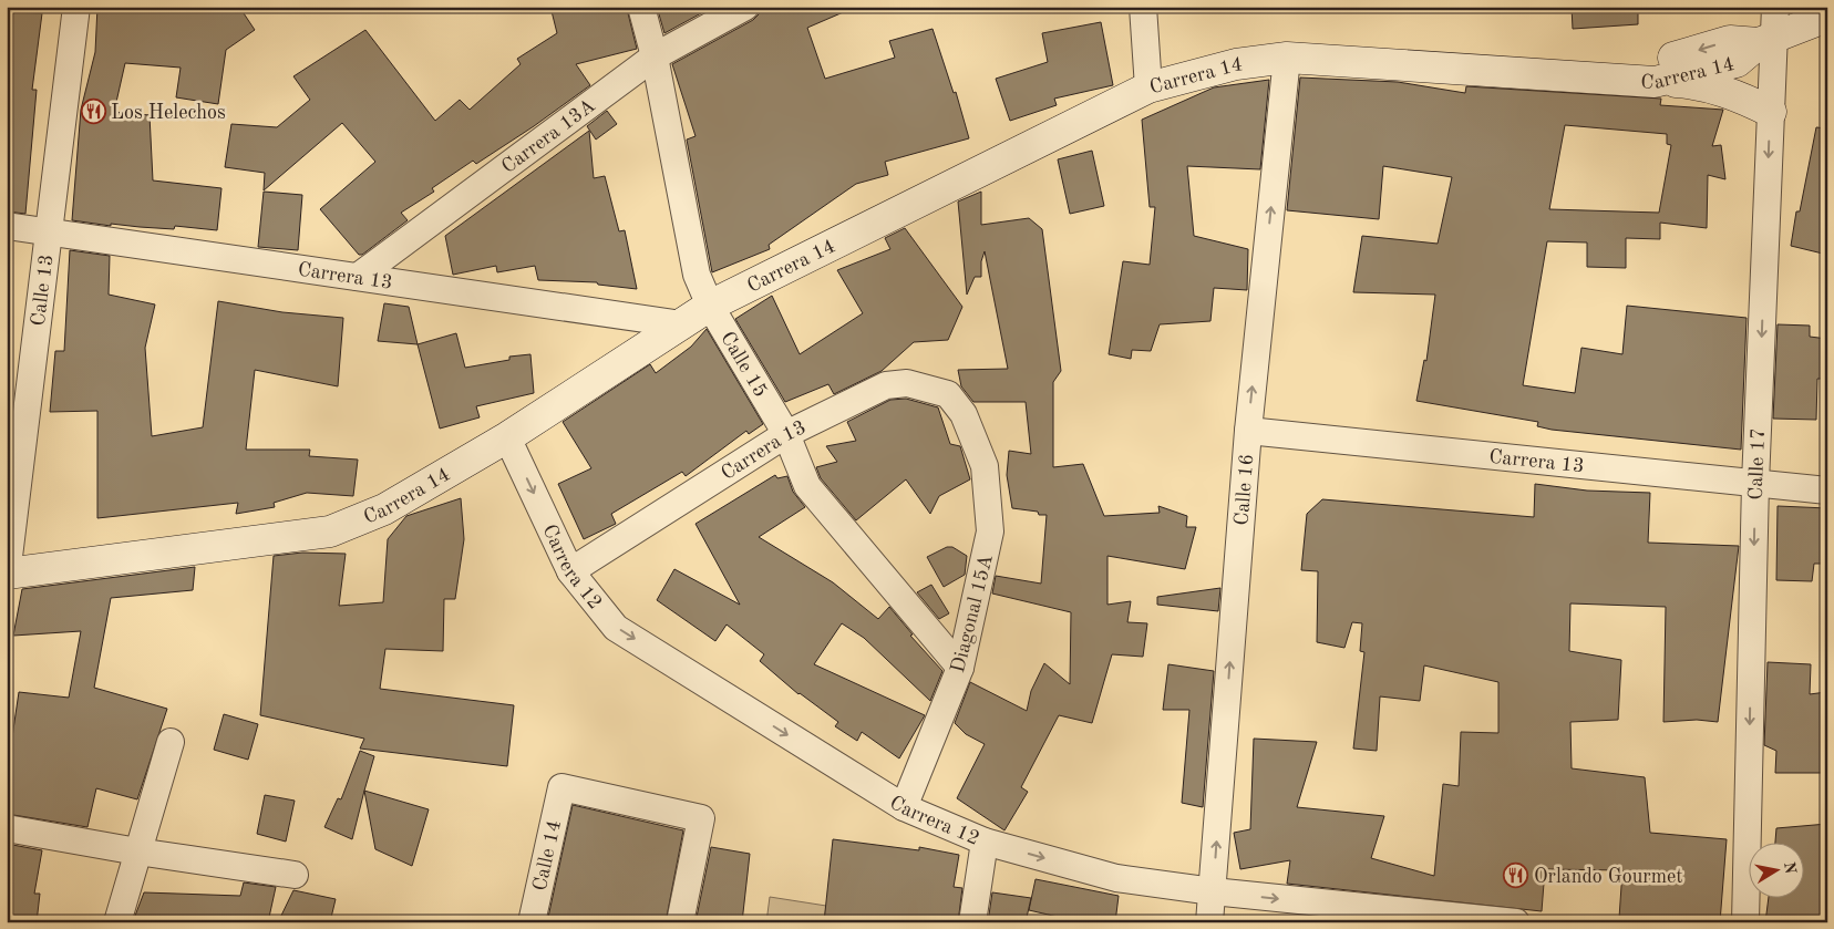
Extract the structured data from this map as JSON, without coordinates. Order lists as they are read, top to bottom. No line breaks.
{"streets":{"street":["Carrera 14","Carrera 13A","Carrera 13","Calle 13","Calle 15","Calle 17","Calle 16","Carrera 12","Diagonal 15A","Calle 14"]},"crossings":[["Carrera 14","Carrera 13"],["Carrera 14","Calle 13"],["Carrera 14","Calle 15"],["Carrera 14","Calle 17"],["Carrera 14","Calle 16"],["Carrera 14","Carrera 12"],["Carrera 13A","Carrera 13"],["Carrera 13A","Calle 15"],["Carrera 13","Calle 13"],["Carrera 13","Calle 15"],["Carrera 13","Calle 17"],["Carrera 13","Calle 16"],["Carrera 13","Carrera 12"],["Carrera 13","Diagonal 15A"],["Calle 15","Diagonal 15A"],["Calle 16","Carrera 12"],["Carrera 12","Diagonal 15A"]],"one_way":["Calle 17","Calle 16","Carrera 12"],"places":{"restaurant":["Los Helechos","Orlando Gourmet"]},"north":"right"}
